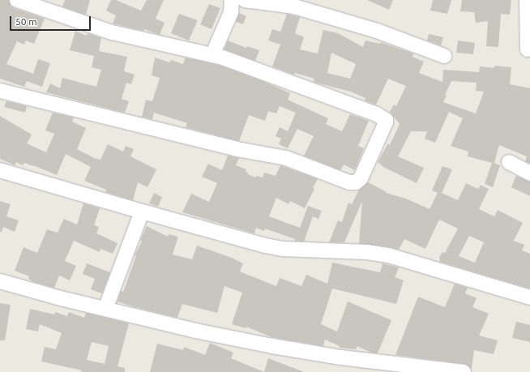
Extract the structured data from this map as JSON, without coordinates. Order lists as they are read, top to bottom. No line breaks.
{"scale_bar":"50 m"}
